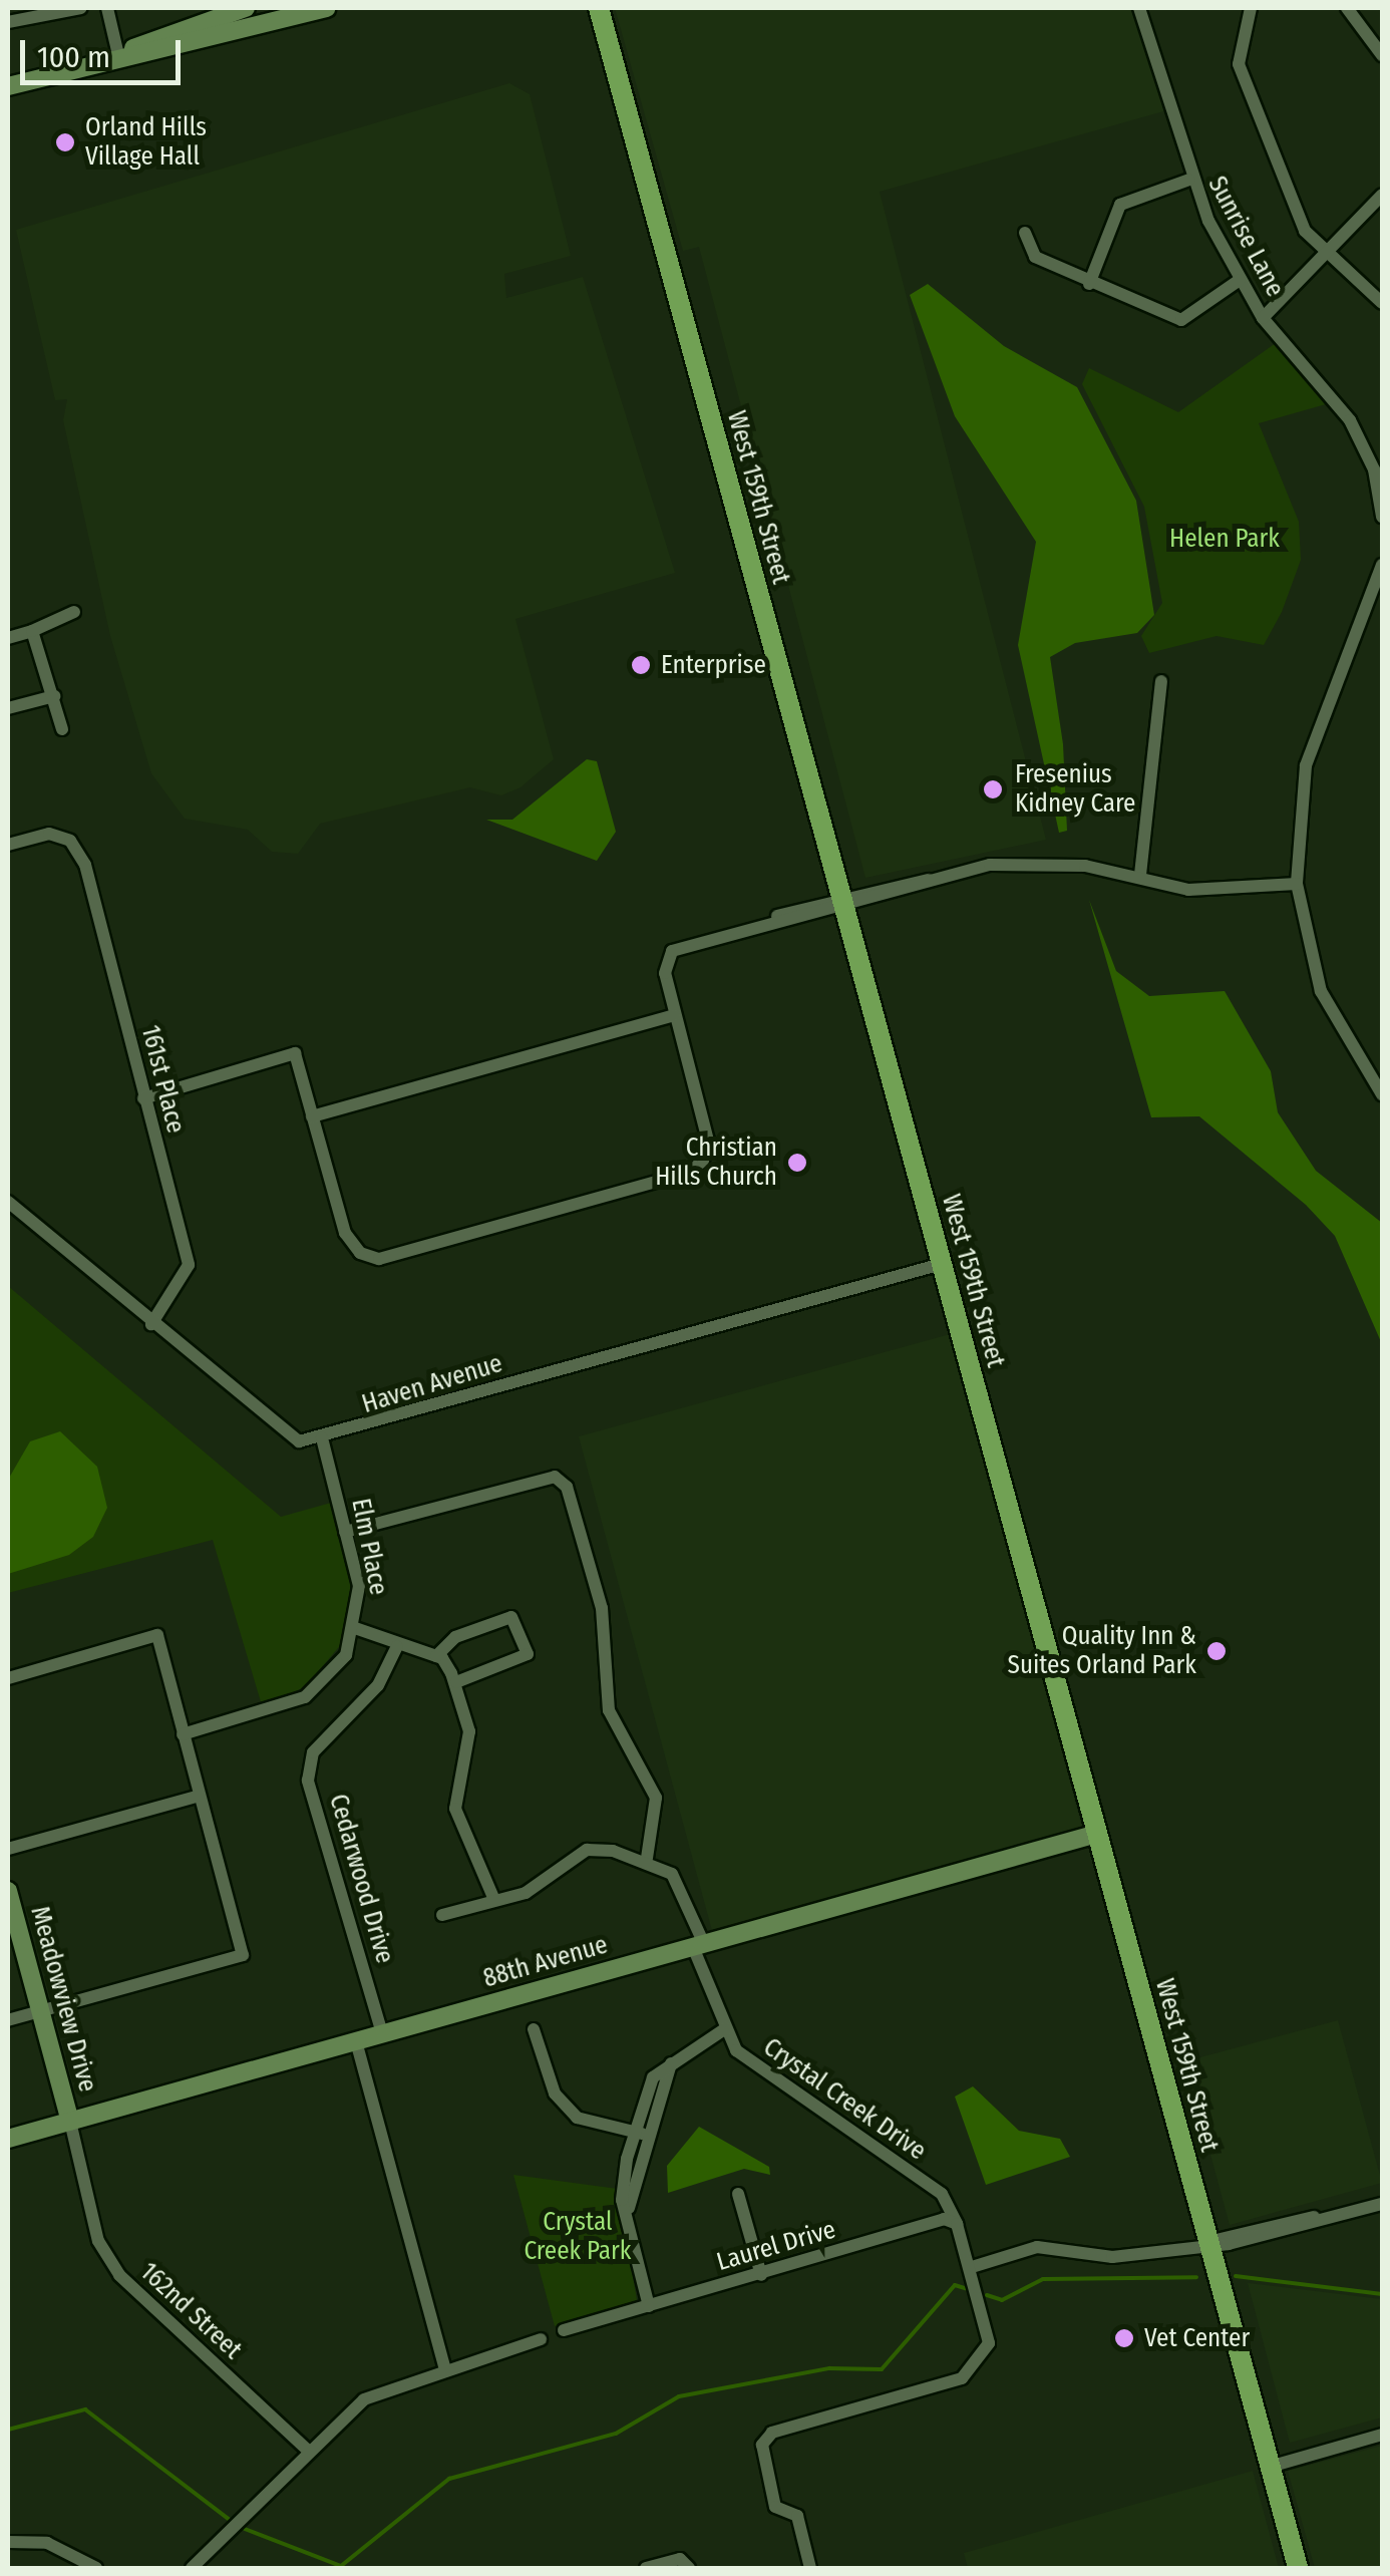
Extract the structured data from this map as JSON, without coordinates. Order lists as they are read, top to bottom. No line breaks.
{"streets":{"main road":["West 159th Street"],"street":["Sunrise Lane","161st Place","Haven Avenue","Elm Place","Cedarwood Drive","88th Avenue","Meadowview Drive","Crystal Creek Drive","Laurel Drive","162nd Street"]},"crossings":[["West 159th Street","Haven Avenue"],["West 159th Street","88th Avenue"],["Haven Avenue","Elm Place"],["Cedarwood Drive","88th Avenue"],["88th Avenue","Meadowview Drive"],["88th Avenue","Crystal Creek Drive"],["88th Avenue","162nd Street"],["Meadowview Drive","162nd Street"],["Crystal Creek Drive","Laurel Drive"]],"parks":["Helen Park","Crystal Creek Park"],"places":["Orland Hills Village Hall","Enterprise","Fresenius Kidney Care","Christian Hills Church","Quality Inn & Suites Orland Park","Vet Center"],"scale_bar":"100 m"}
